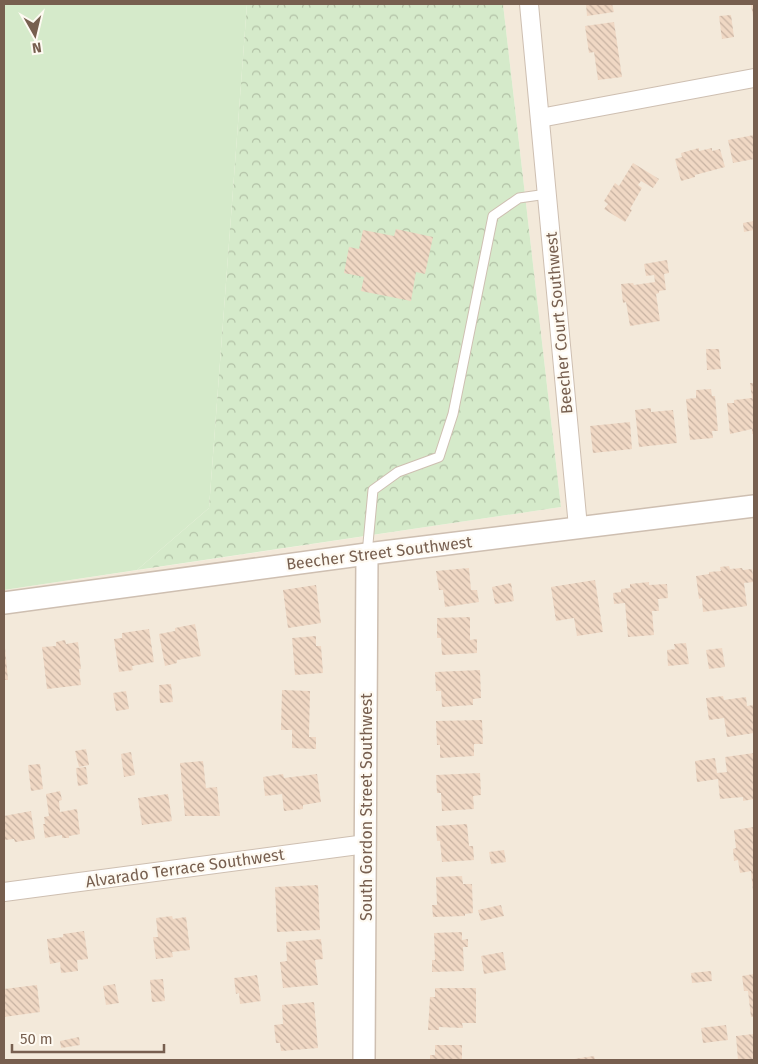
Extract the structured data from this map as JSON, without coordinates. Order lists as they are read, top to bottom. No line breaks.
{"streets":{"street":["Beecher Court Southwest","Beecher Street Southwest","South Gordon Street Southwest","Alvarado Terrace Southwest"]},"crossings":[["Beecher Court Southwest","Beecher Street Southwest"],["Beecher Street Southwest","South Gordon Street Southwest"],["South Gordon Street Southwest","Alvarado Terrace Southwest"]],"scale_bar":"50 m","north":"bottom"}
